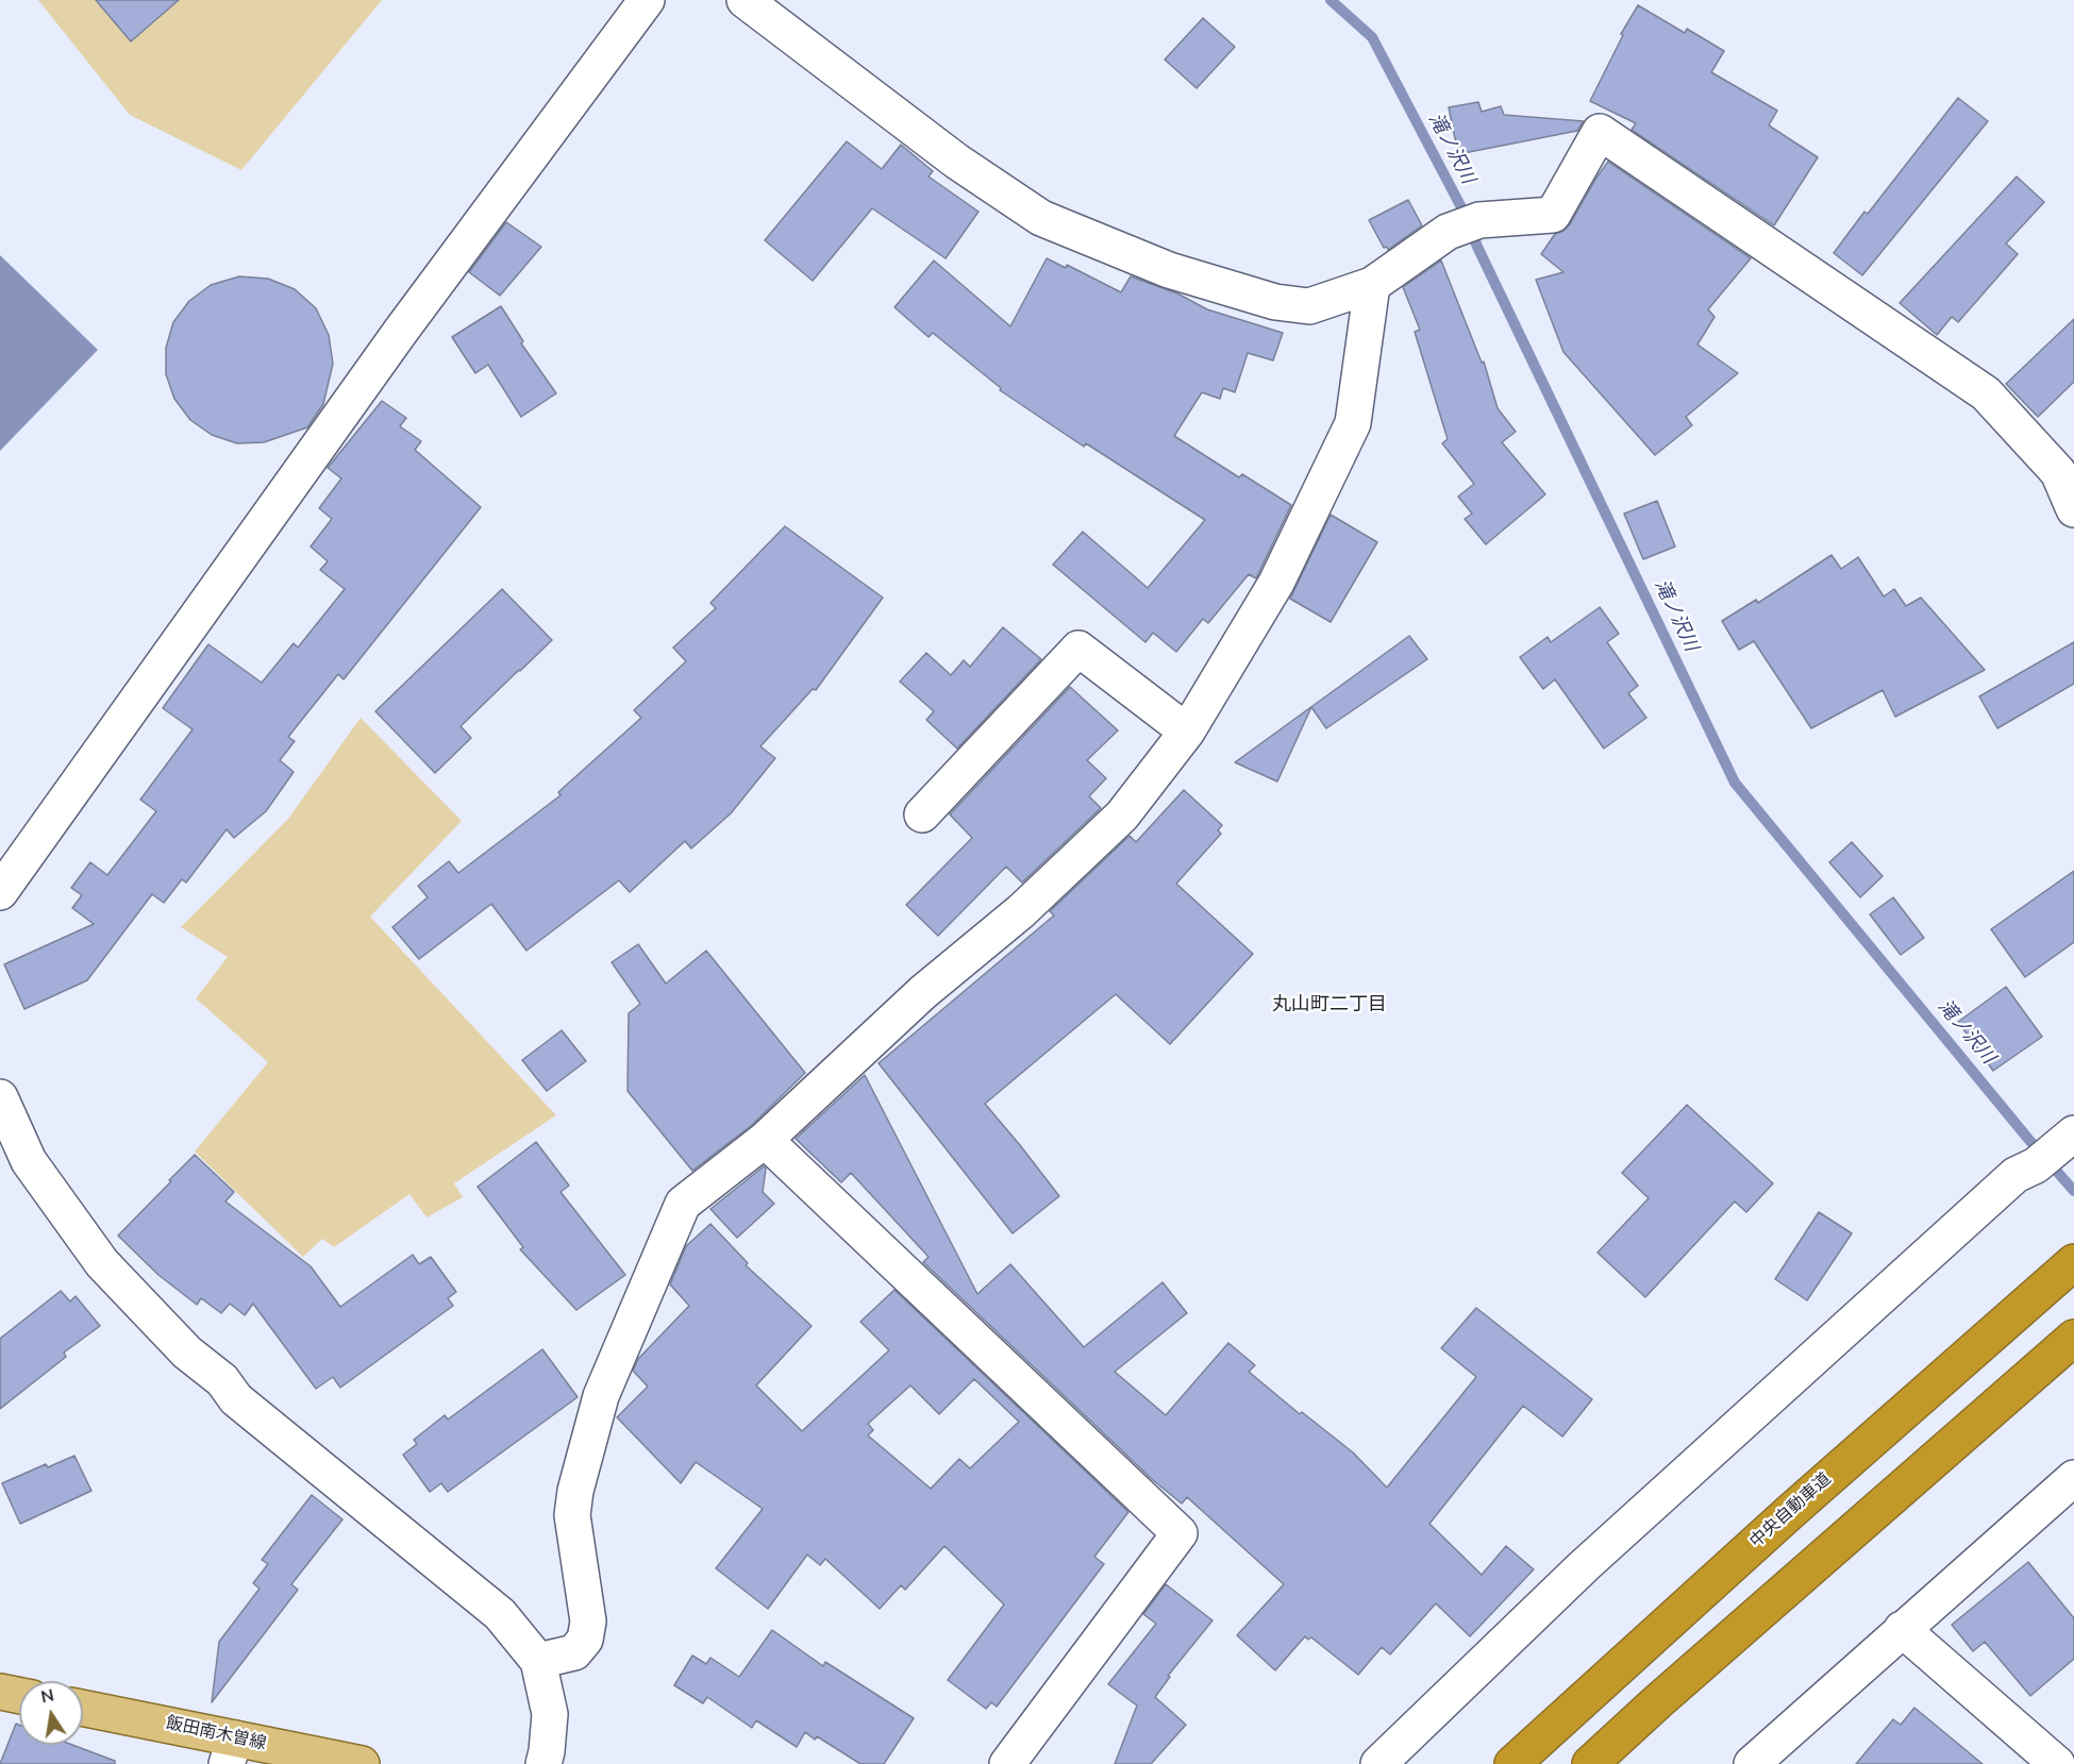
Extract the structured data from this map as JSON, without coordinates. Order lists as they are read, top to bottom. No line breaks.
{"streets":{"highway":["中央自動車道"],"main road":["飯田南木曽線"]},"districts":["丸山町二丁目"],"water":["滝ノ沢川"],"north":"top"}
